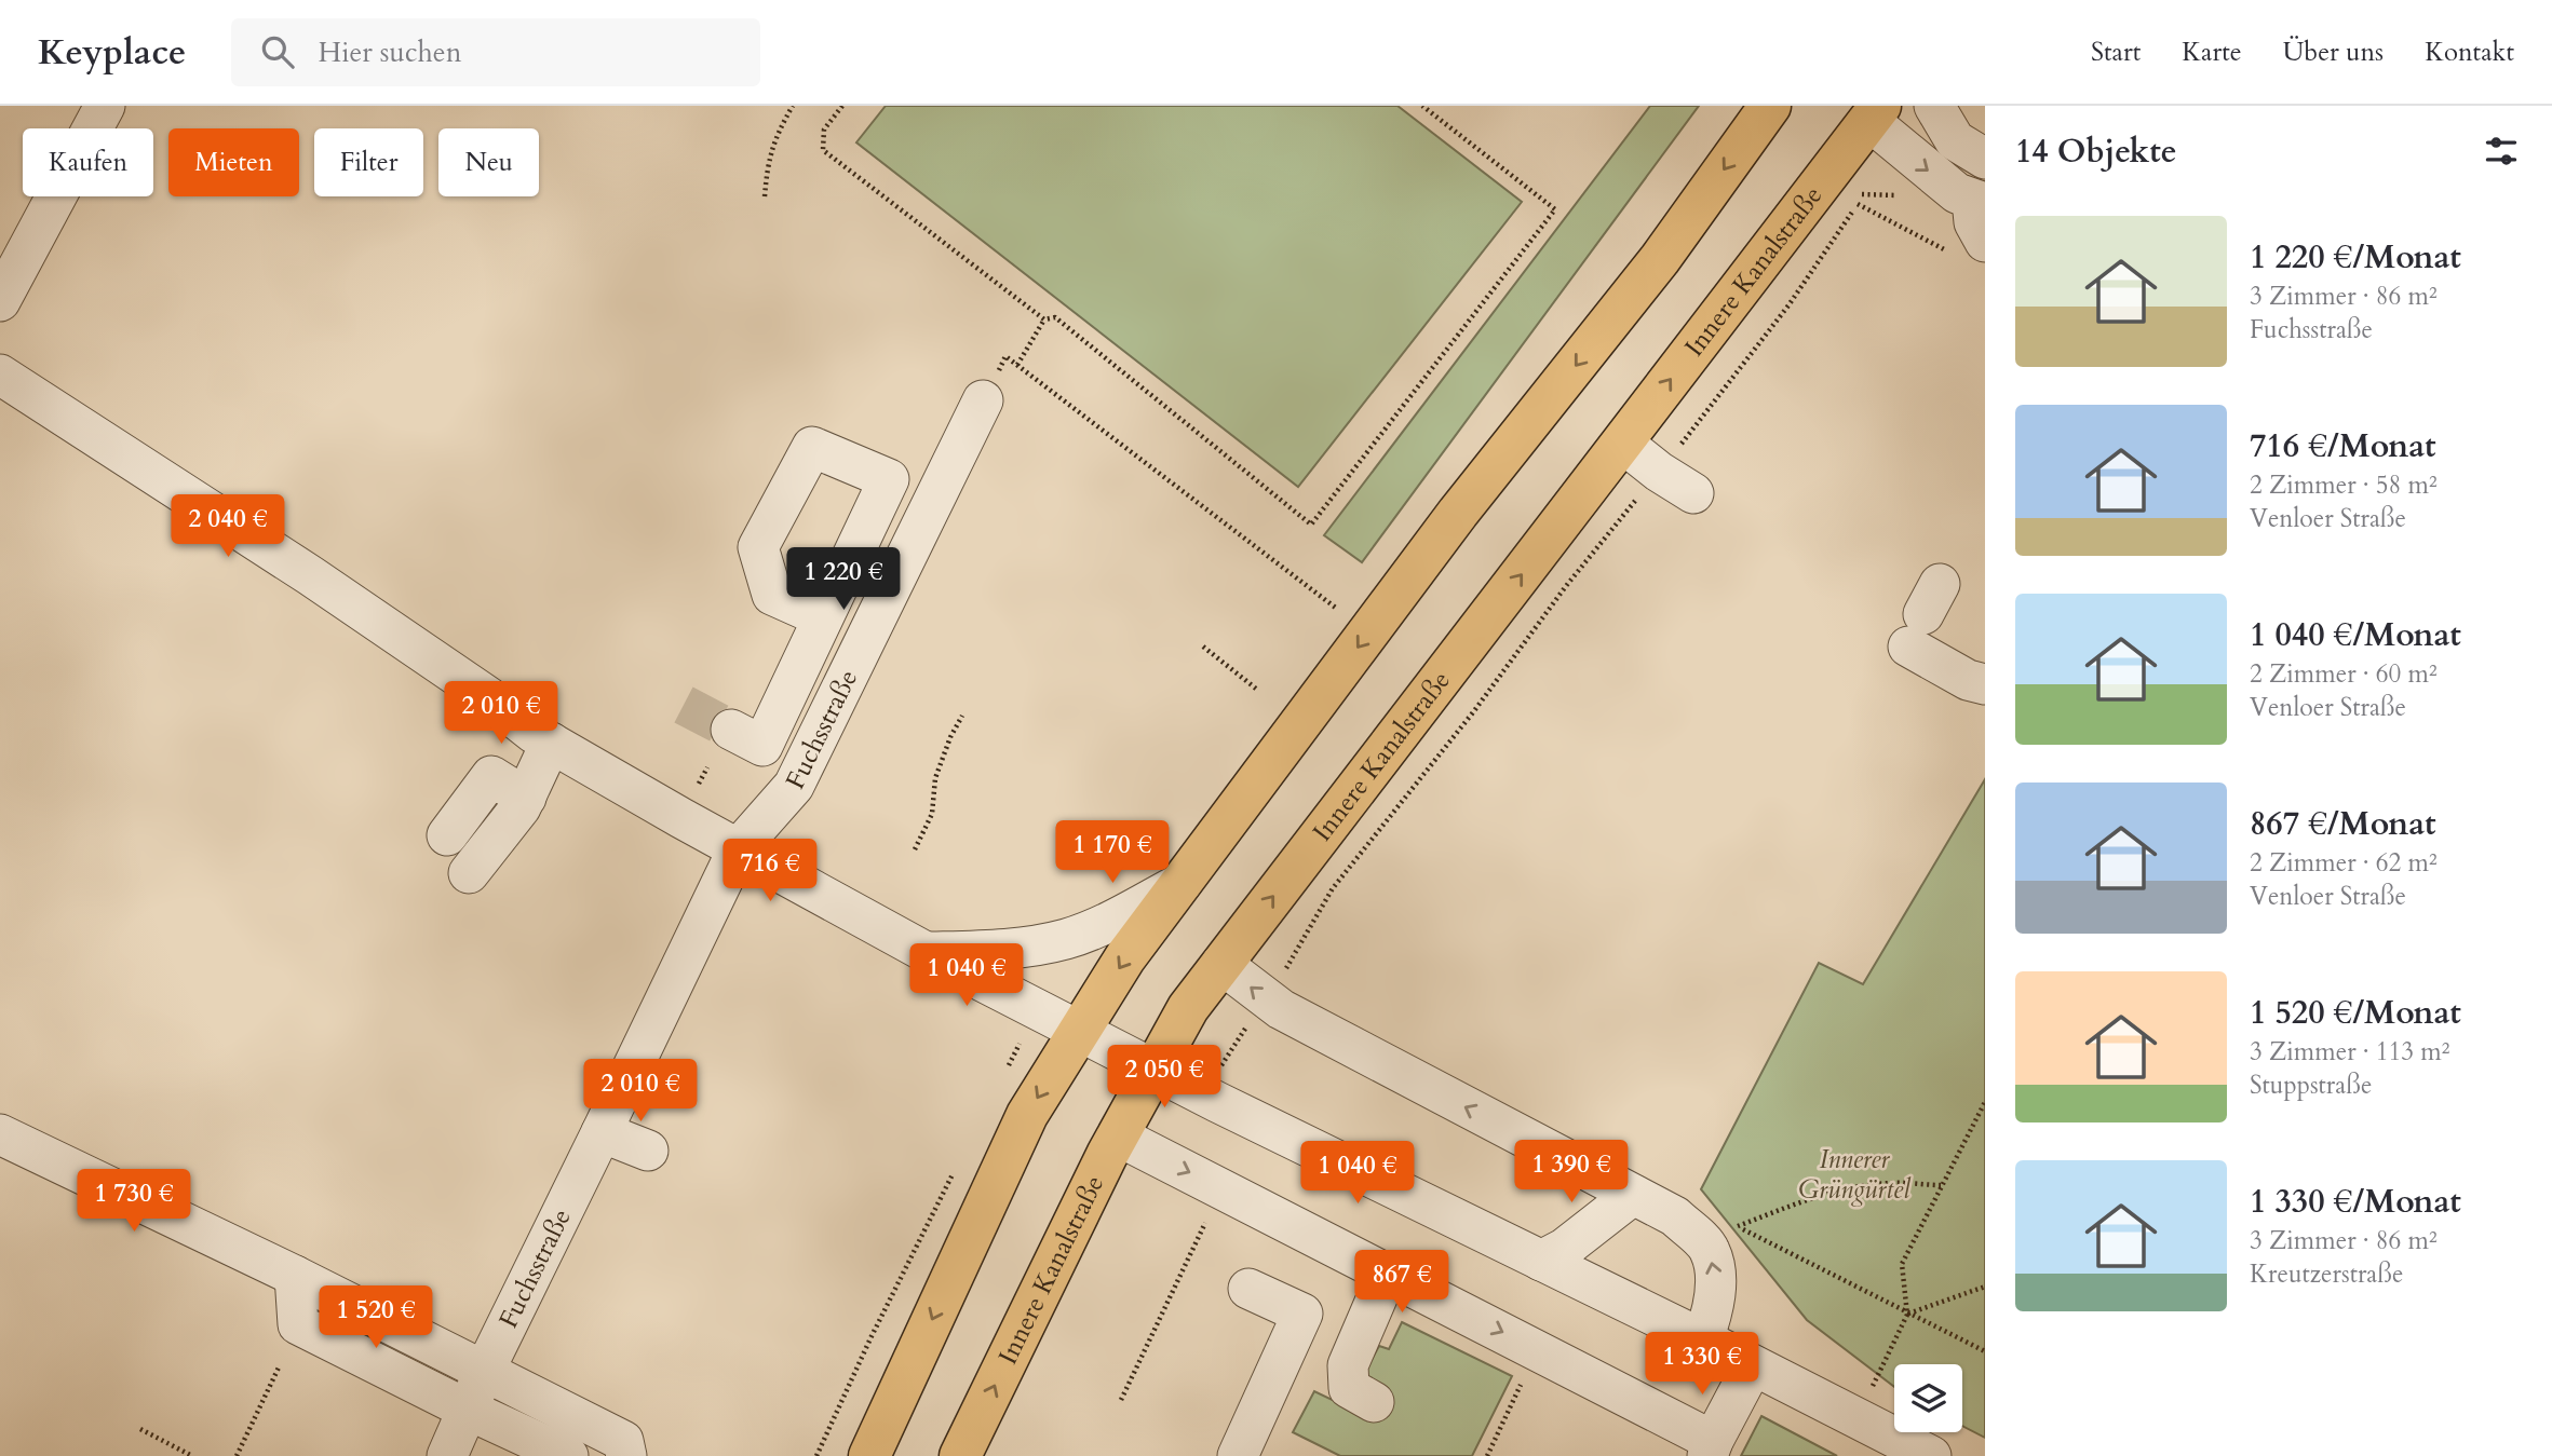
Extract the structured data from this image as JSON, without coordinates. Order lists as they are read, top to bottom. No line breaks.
{"streets":{"main road":["Innere Kanalstraße"],"street":["Fuchsstraße"]},"parks":["Innerer Grüngürtel"],"page":{"header":"Keyplace","search":"Hier suchen","nav":["Start","Karte","Über uns","Kontakt"],"heading":"14 Objekte","chip":["Kaufen","Mieten","Filter","Neu"],"list":[{"name":"1 220 €/Monat","note":"3 Zimmer · 86 m² · Fuchsstraße"},{"name":"716 €/Monat","note":"2 Zimmer · 58 m² · Venloer Straße"},{"name":"1 040 €/Monat","note":"2 Zimmer · 60 m² · Venloer Straße"},{"name":"867 €/Monat","note":"2 Zimmer · 62 m² · Venloer Straße"},{"name":"1 520 €/Monat","note":"3 Zimmer · 113 m² · Stuppstraße"},{"name":"1 330 €/Monat","note":"3 Zimmer · 86 m² · Kreutzerstraße"}],"price":["2 040 €","1 220 €","2 010 €","1 170 €","716 €","1 040 €","2 050 €","2 010 €","1 390 €","1 040 €","1 730 €","867 €","1 520 €","1 330 €"]}}
